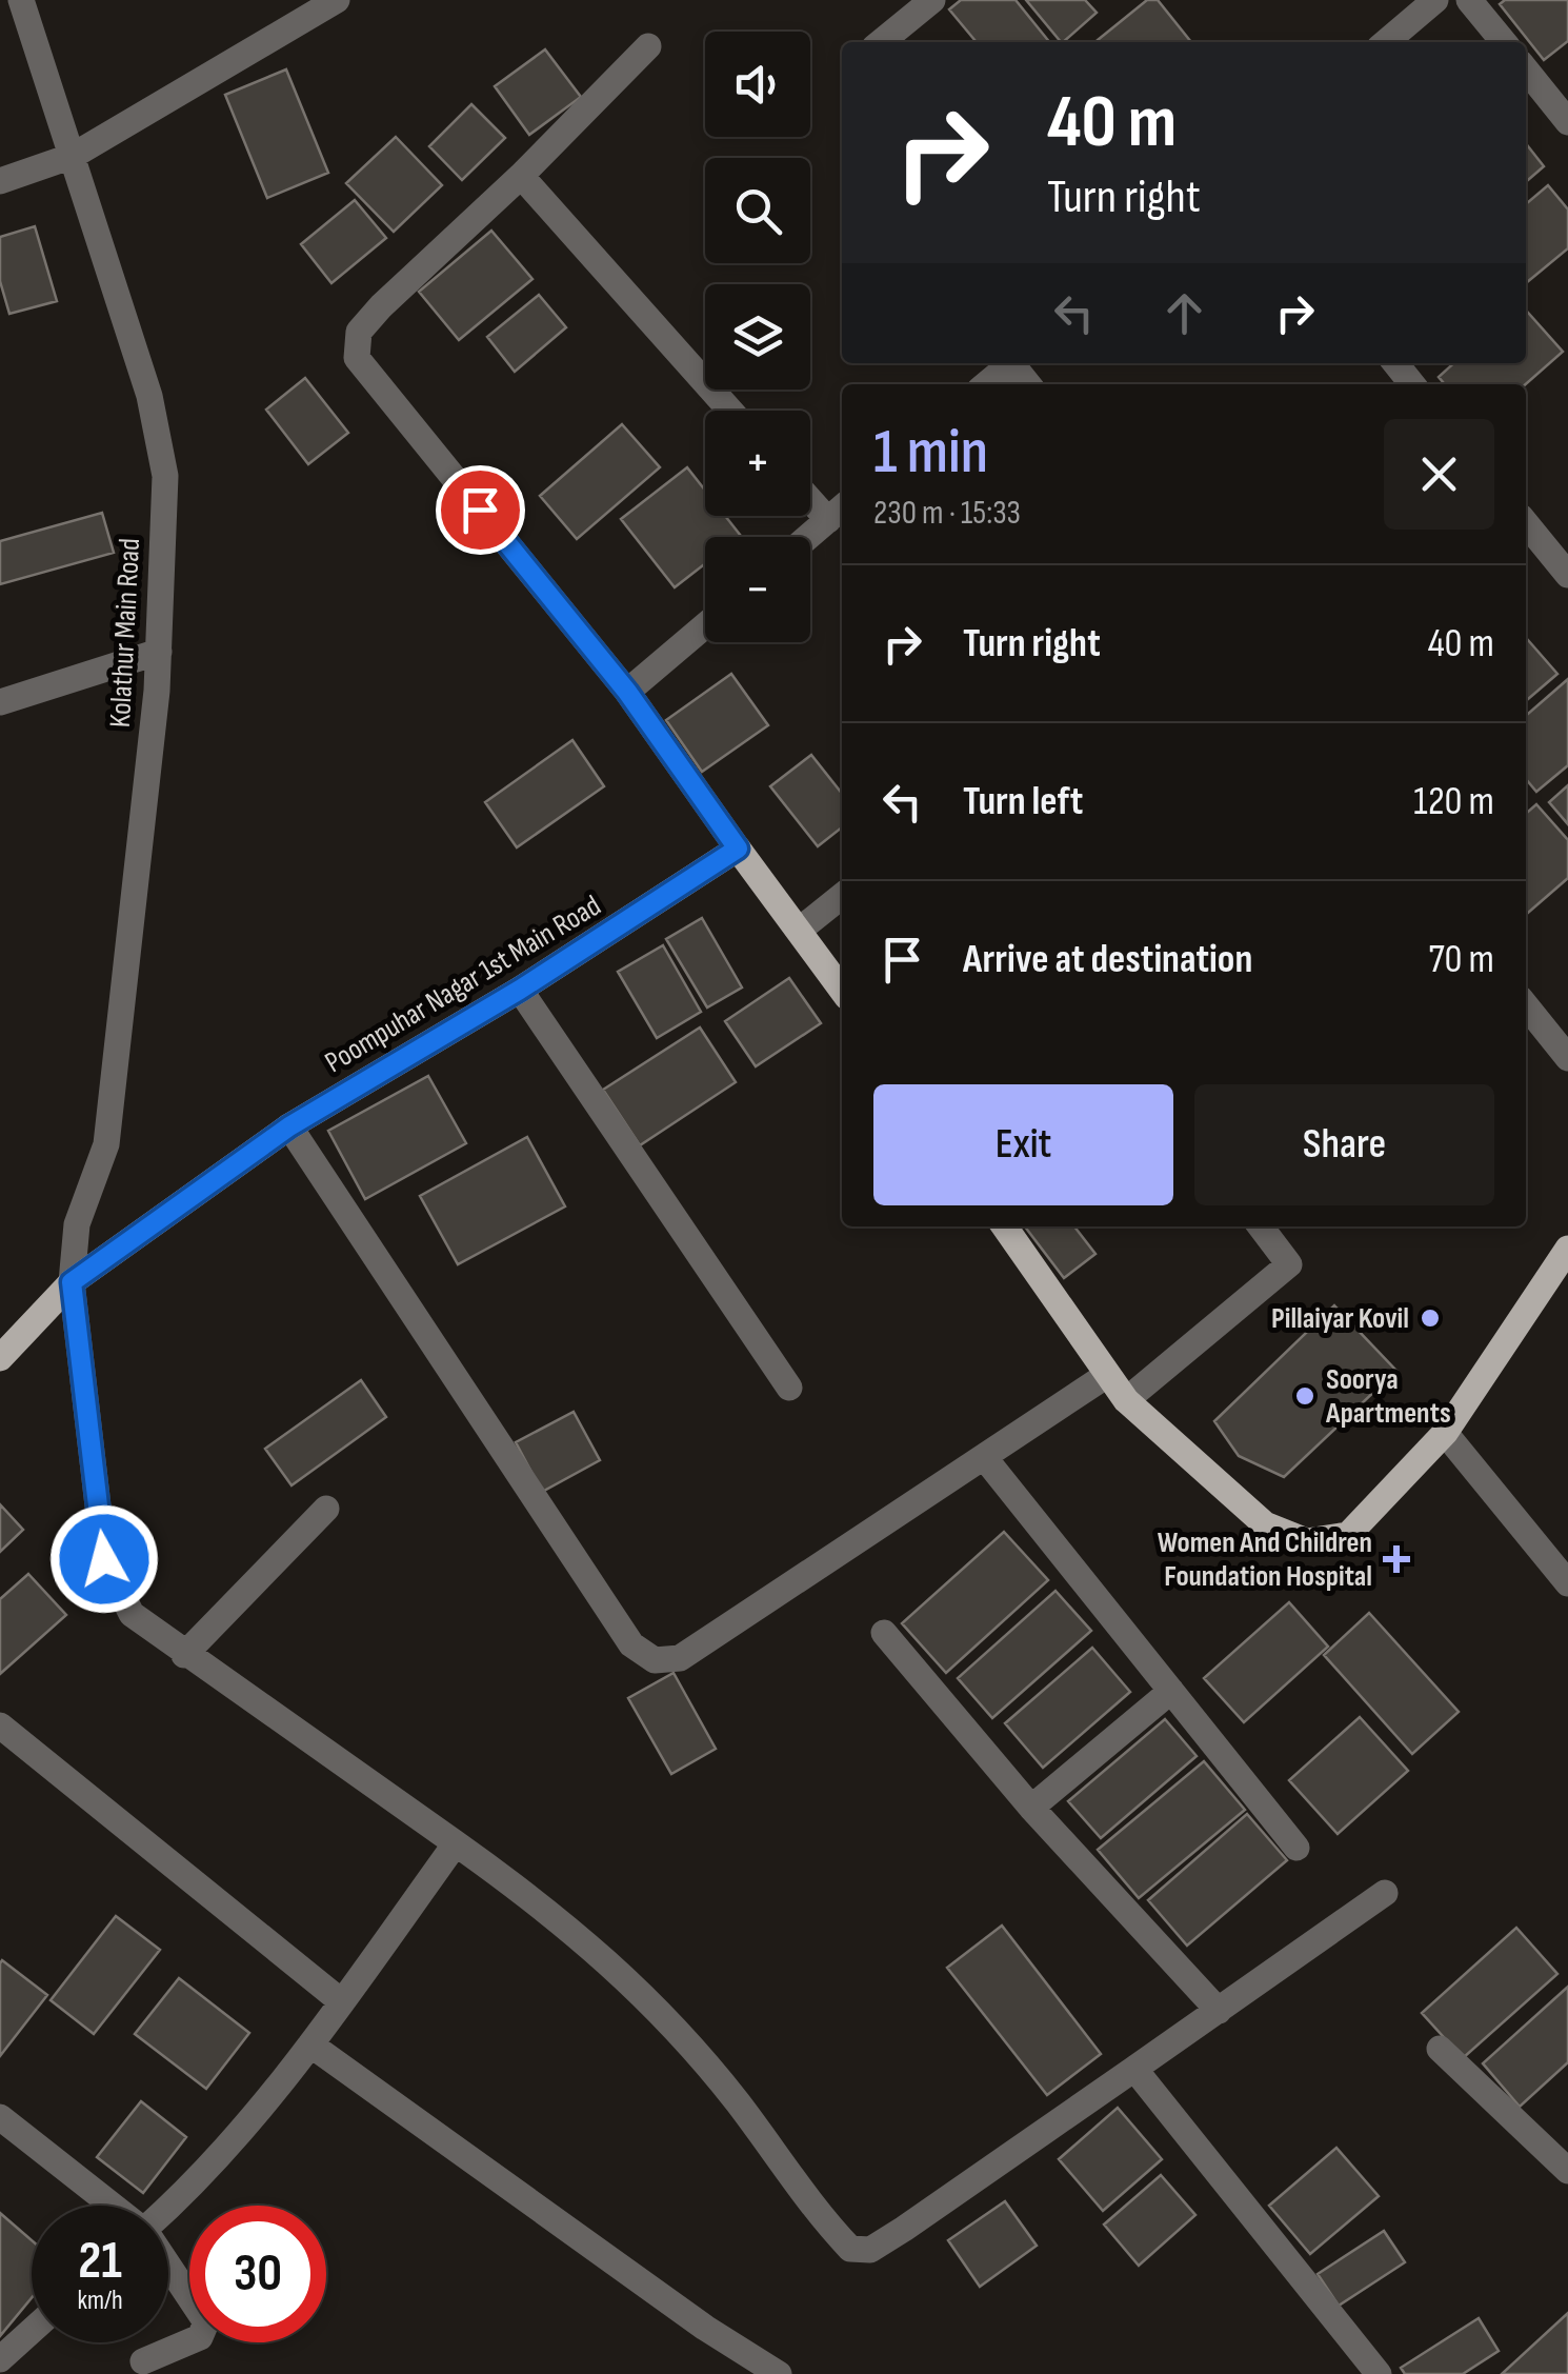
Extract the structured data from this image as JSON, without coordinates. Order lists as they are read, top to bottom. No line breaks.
{"streets":{"main road":["Poompuhar Nagar 1st Main Road"],"street":["Kolathur Main Road"]},"crossings":[["Kolathur Main Road","Poompuhar Nagar 1st Main Road"]],"places":{"other":["Pillaiyar Kovil","Soorya Apartments"],"health":["Women And Children Foundation Hospital"]},"page":{"map_buttons":["+","−"],"turn":["40 m","Turn right"],"heading":["1 min","230 m · 15:33"],"list":[{"name":"Turn right","value":"40 m"},{"name":"Turn left","value":"120 m"},{"name":"Arrive at destination","value":"70 m"}],"buttons":["Exit","Share"],"speed":"21 km/h","limit":"30"}}
